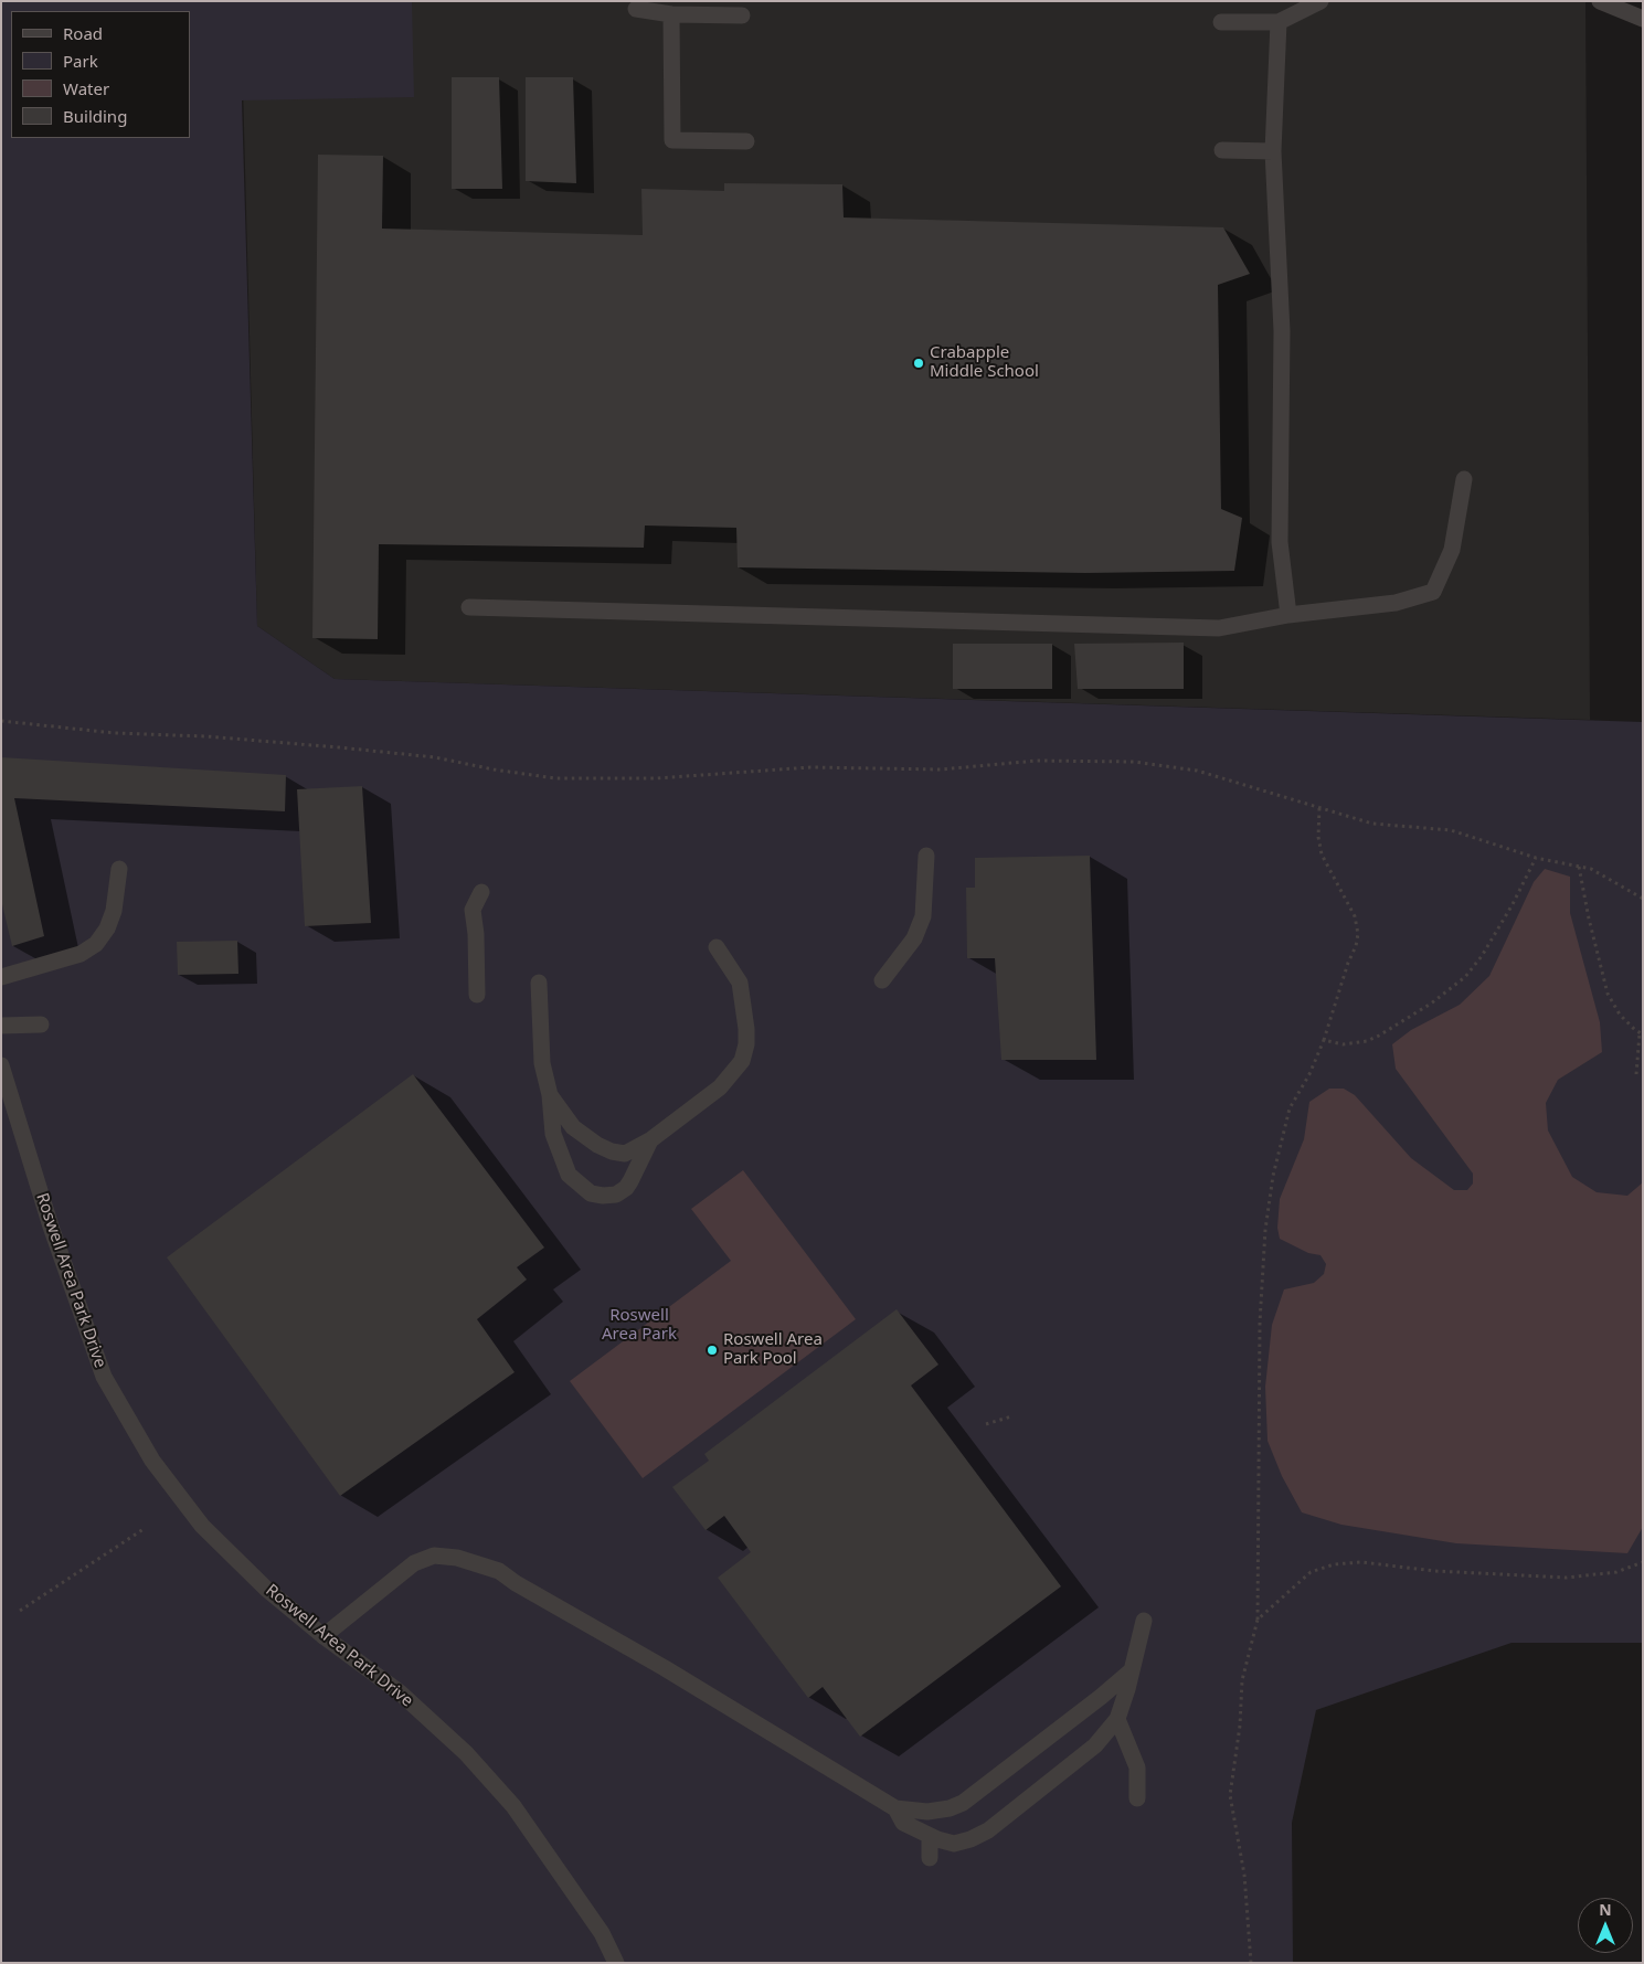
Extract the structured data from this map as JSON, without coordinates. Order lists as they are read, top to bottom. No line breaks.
{"streets":{"street":["Roswell Area Park Drive"]},"parks":["Roswell Area Park"],"places":["Crabapple Middle School","Roswell Area Park Pool"],"legend":["Road","Park","Water","Building"],"north":"top"}
